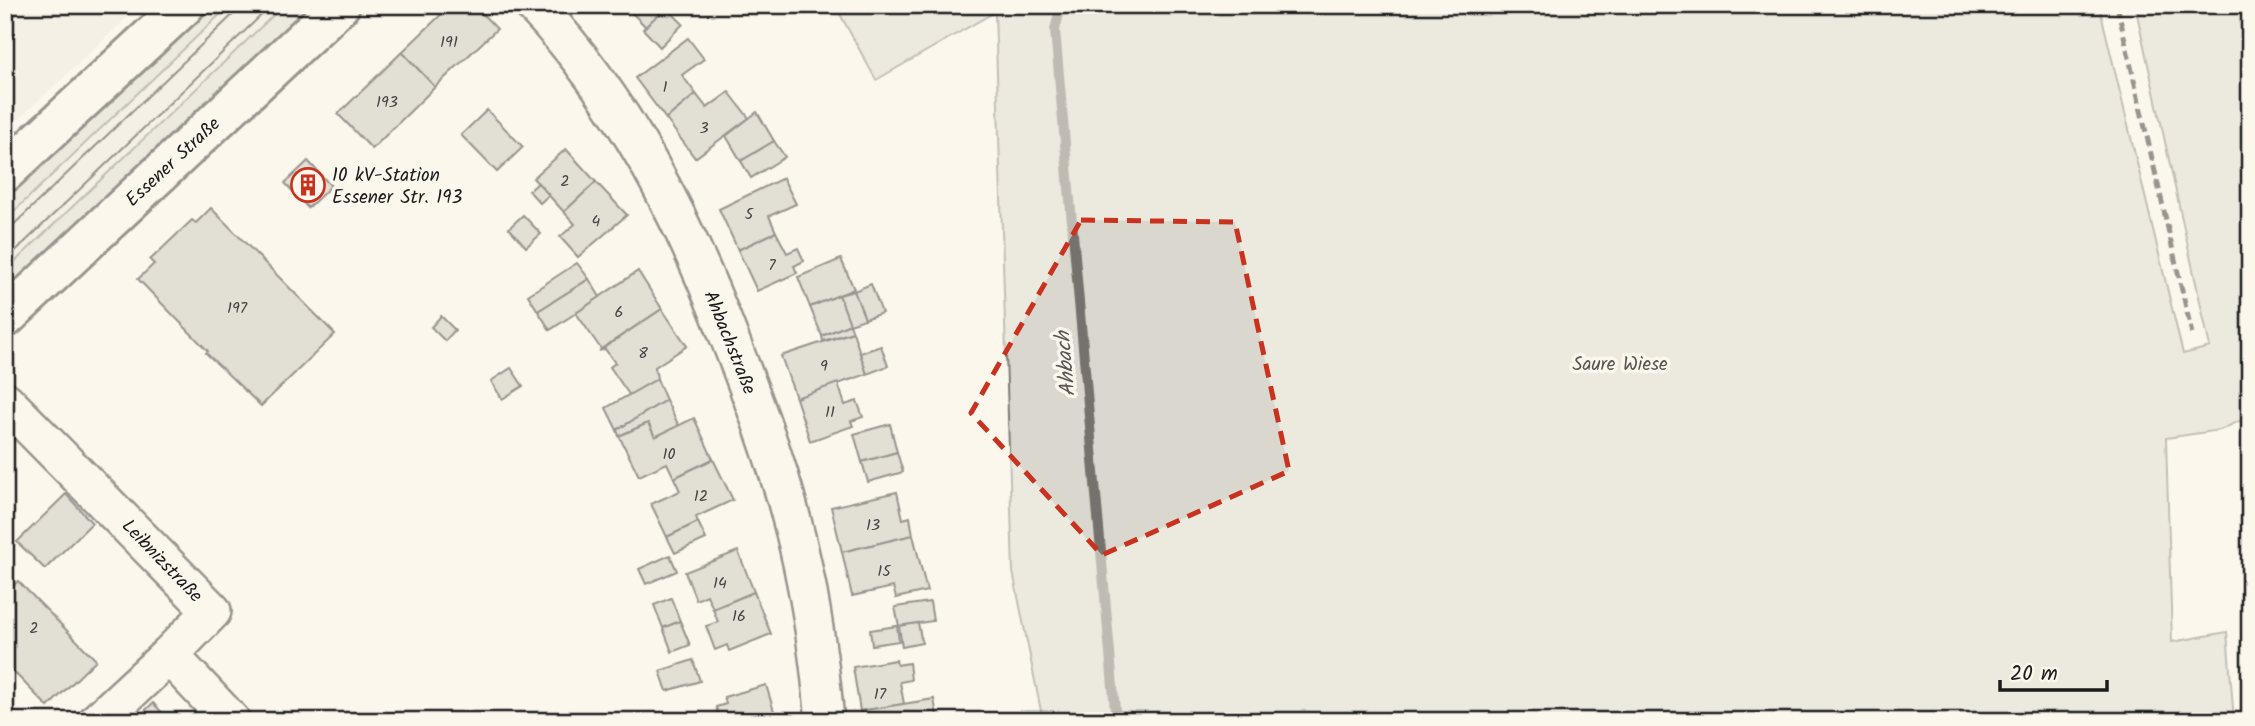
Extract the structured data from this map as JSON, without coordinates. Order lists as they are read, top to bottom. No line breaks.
{"streets":{"main road":["Essener Straße"],"street":["Ahbachstraße","Leibnizstraße"]},"water":["Ahbach"],"parks":["Saure Wiese"],"places":{"building":["10 kV-Station Essener Str. 193"]},"house_numbers":["191","1","193","3","2","5","4","7","197","6","8","9","11","10","12","13","15","14","16","2","17"],"scale_bar":"20 m"}
